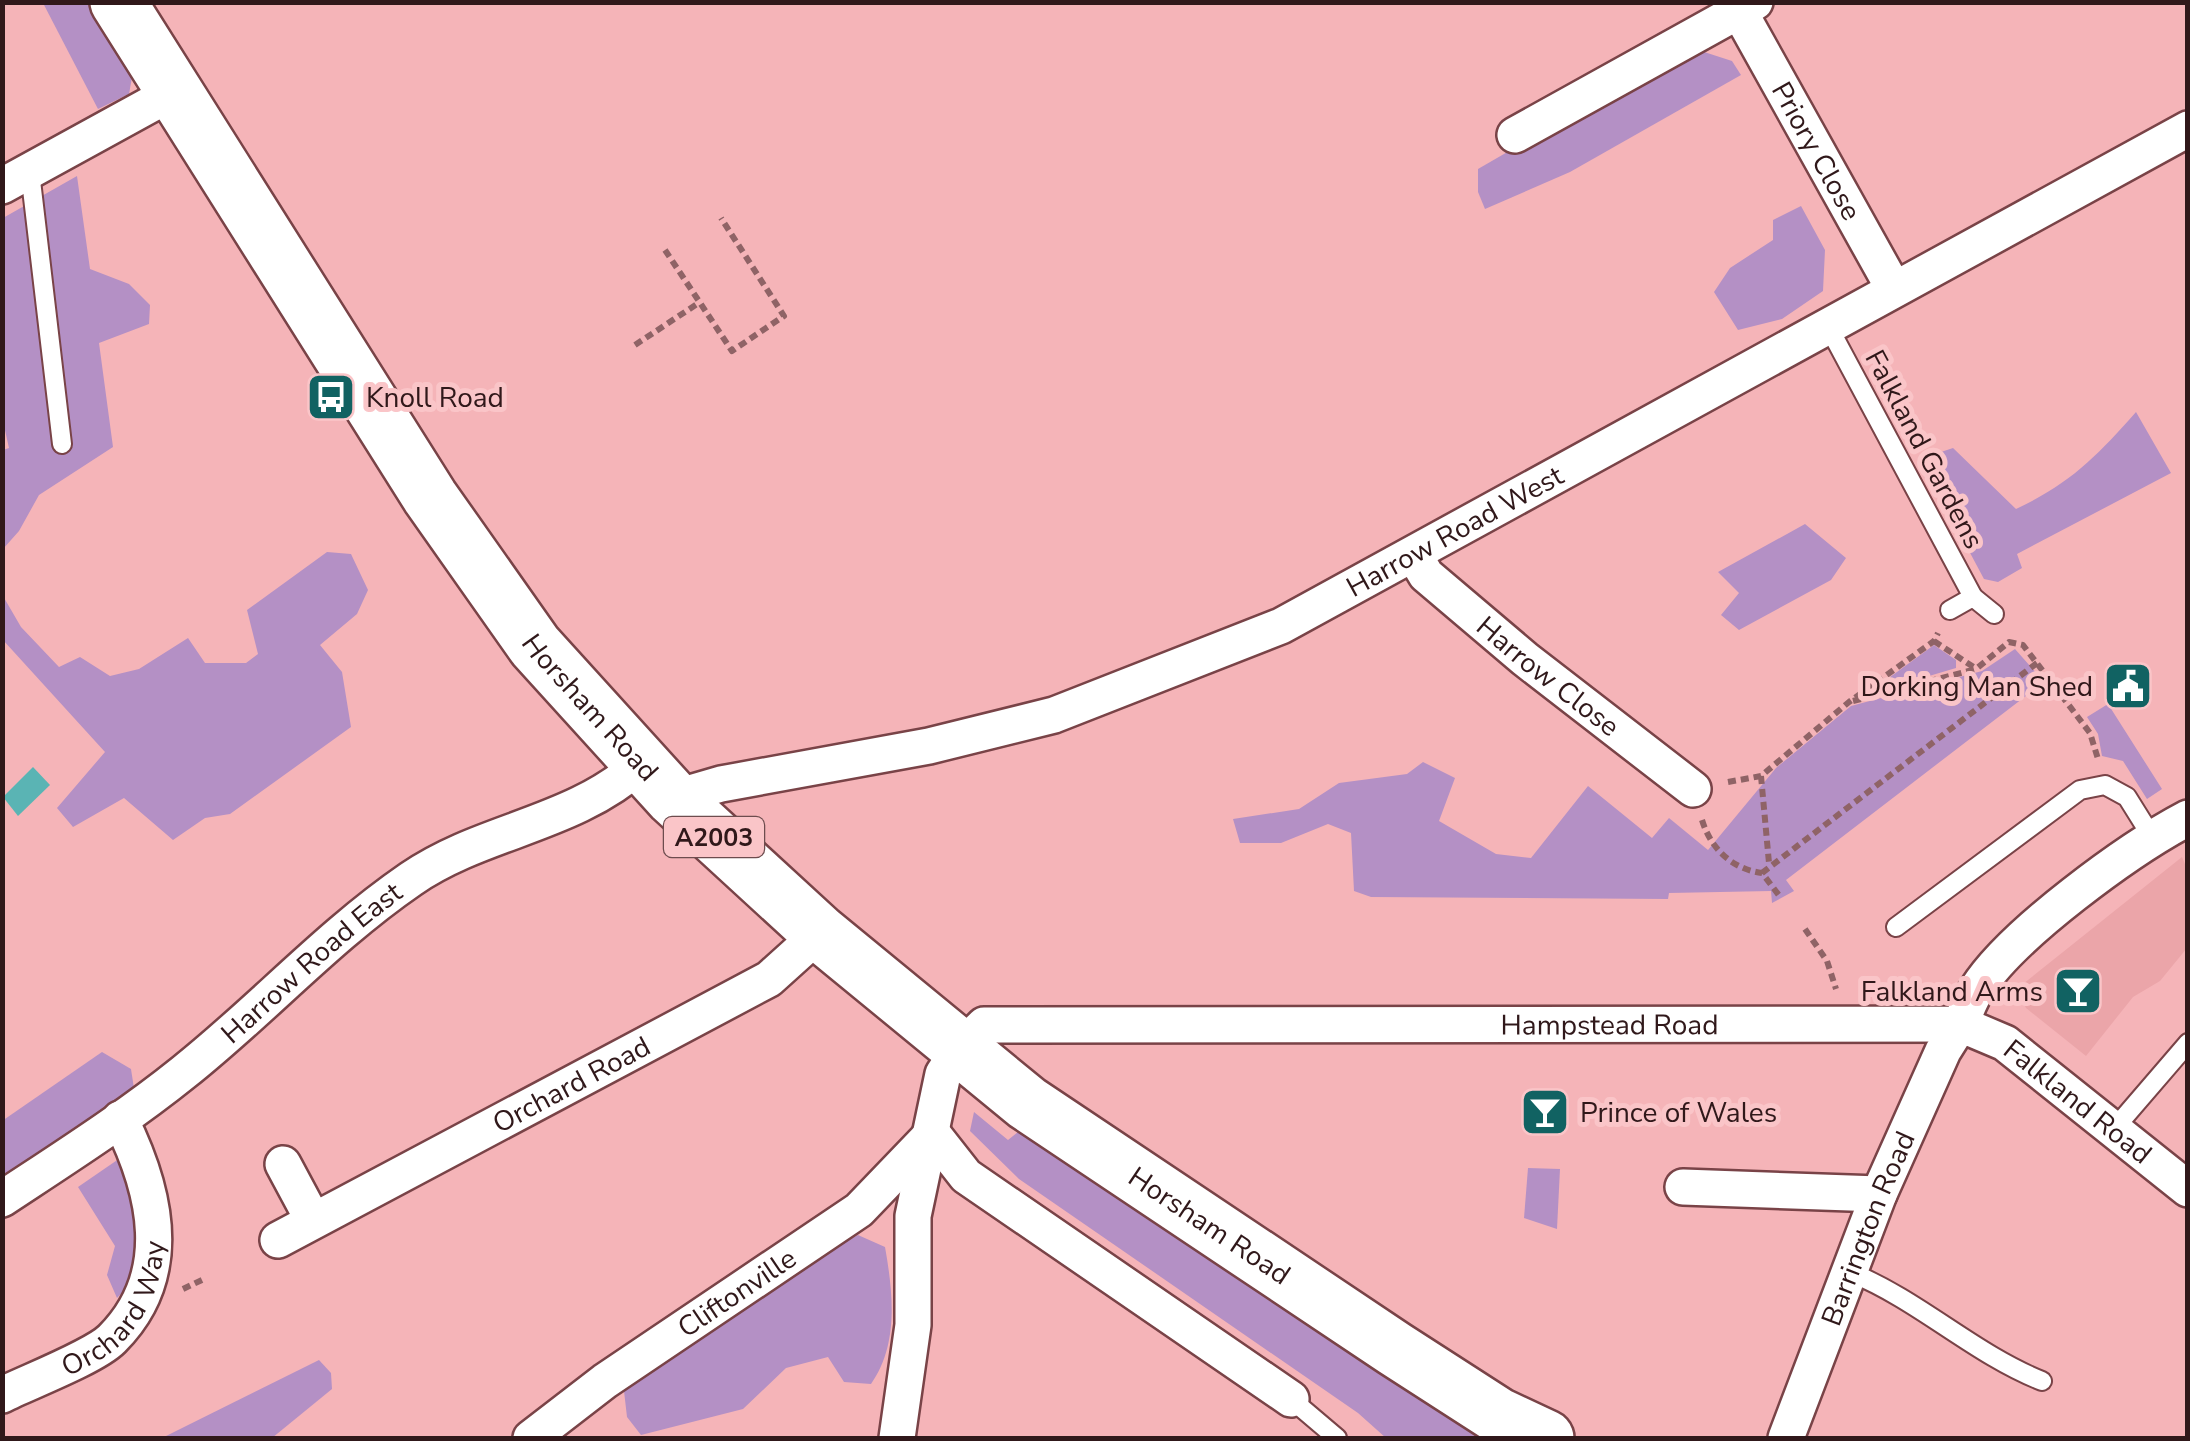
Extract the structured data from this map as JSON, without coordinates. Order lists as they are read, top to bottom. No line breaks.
{"streets":{"main road":["Horsham Road","A2003"],"street":["Priory Close","Harrow Road West","Harrow Close","Harrow Road East","Hampstead Road","Orchard Road","Falkland Road","Barrington Road","Cliftonville","Orchard Way"],"lane":["Falkland Gardens"]},"crossings":[["Priory Close","Harrow Road West"],["Falkland Gardens","Harrow Road West"],["Harrow Road West","Harrow Close"],["Harrow Road West","Horsham Road"],["Harrow Road West","Harrow Road East"],["Horsham Road","Harrow Road East"],["Horsham Road","Hampstead Road"],["Horsham Road","Orchard Road"],["Harrow Road East","Orchard Way"],["Hampstead Road","Falkland Road"],["Hampstead Road","Barrington Road"],["Falkland Road","Barrington Road"]],"places":{"bus stop":["Knoll Road"],"public building":["Dorking Man Shed"],"bar":["Falkland Arms","Prince of Wales"]}}
